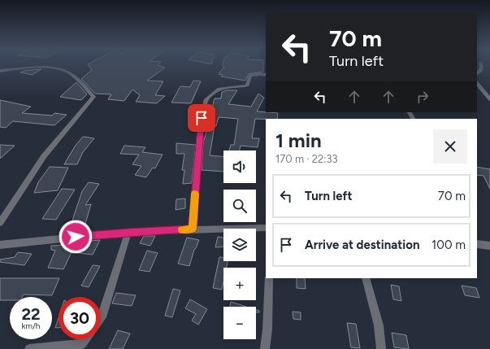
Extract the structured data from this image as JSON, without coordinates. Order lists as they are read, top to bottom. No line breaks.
{"page":{"turn":["70 m","Turn left"],"heading":["1 min","170 m · 22:33"],"map_buttons":["+","−"],"list":[{"name":"Turn left","value":"70 m"},{"name":"Arrive at destination","value":"100 m"}],"speed":"22 km/h","limit":"30"}}
